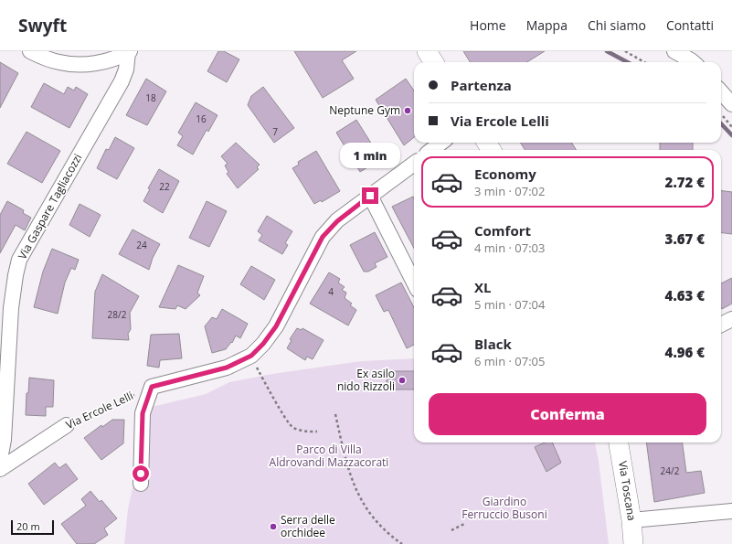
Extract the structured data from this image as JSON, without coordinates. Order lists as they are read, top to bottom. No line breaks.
{"streets":{"main road":["Via Toscana"],"street":["Via Gaspare Tagliacozzi","Via Ercole Lelli"]},"parks":["Parco di Villa Aldrovandi Mazzacorati","Giardino Ferruccio Busoni"],"places":["Neptune Gym","Ex asilo nido Rizzoli","Serra delle orchidee"],"house_numbers":["18","16","7","22","24","4","28/2","24/2"],"scale_bar":"20 m","page":{"header":"Swyft","nav":["Home","Mappa","Chi siamo","Contatti"],"banner":["Partenza","Via Ercole Lelli"],"bubble":"1 min","list":[{"name":"Economy","note":"3 min · 07:02","value":"2.72 €"},{"name":"Comfort","note":"4 min · 07:03","value":"3.67 €"},{"name":"XL","note":"5 min · 07:04","value":"4.63 €"},{"name":"Black","note":"6 min · 07:05","value":"4.96 €"}],"buttons":"Conferma","scale":"20 m"}}
